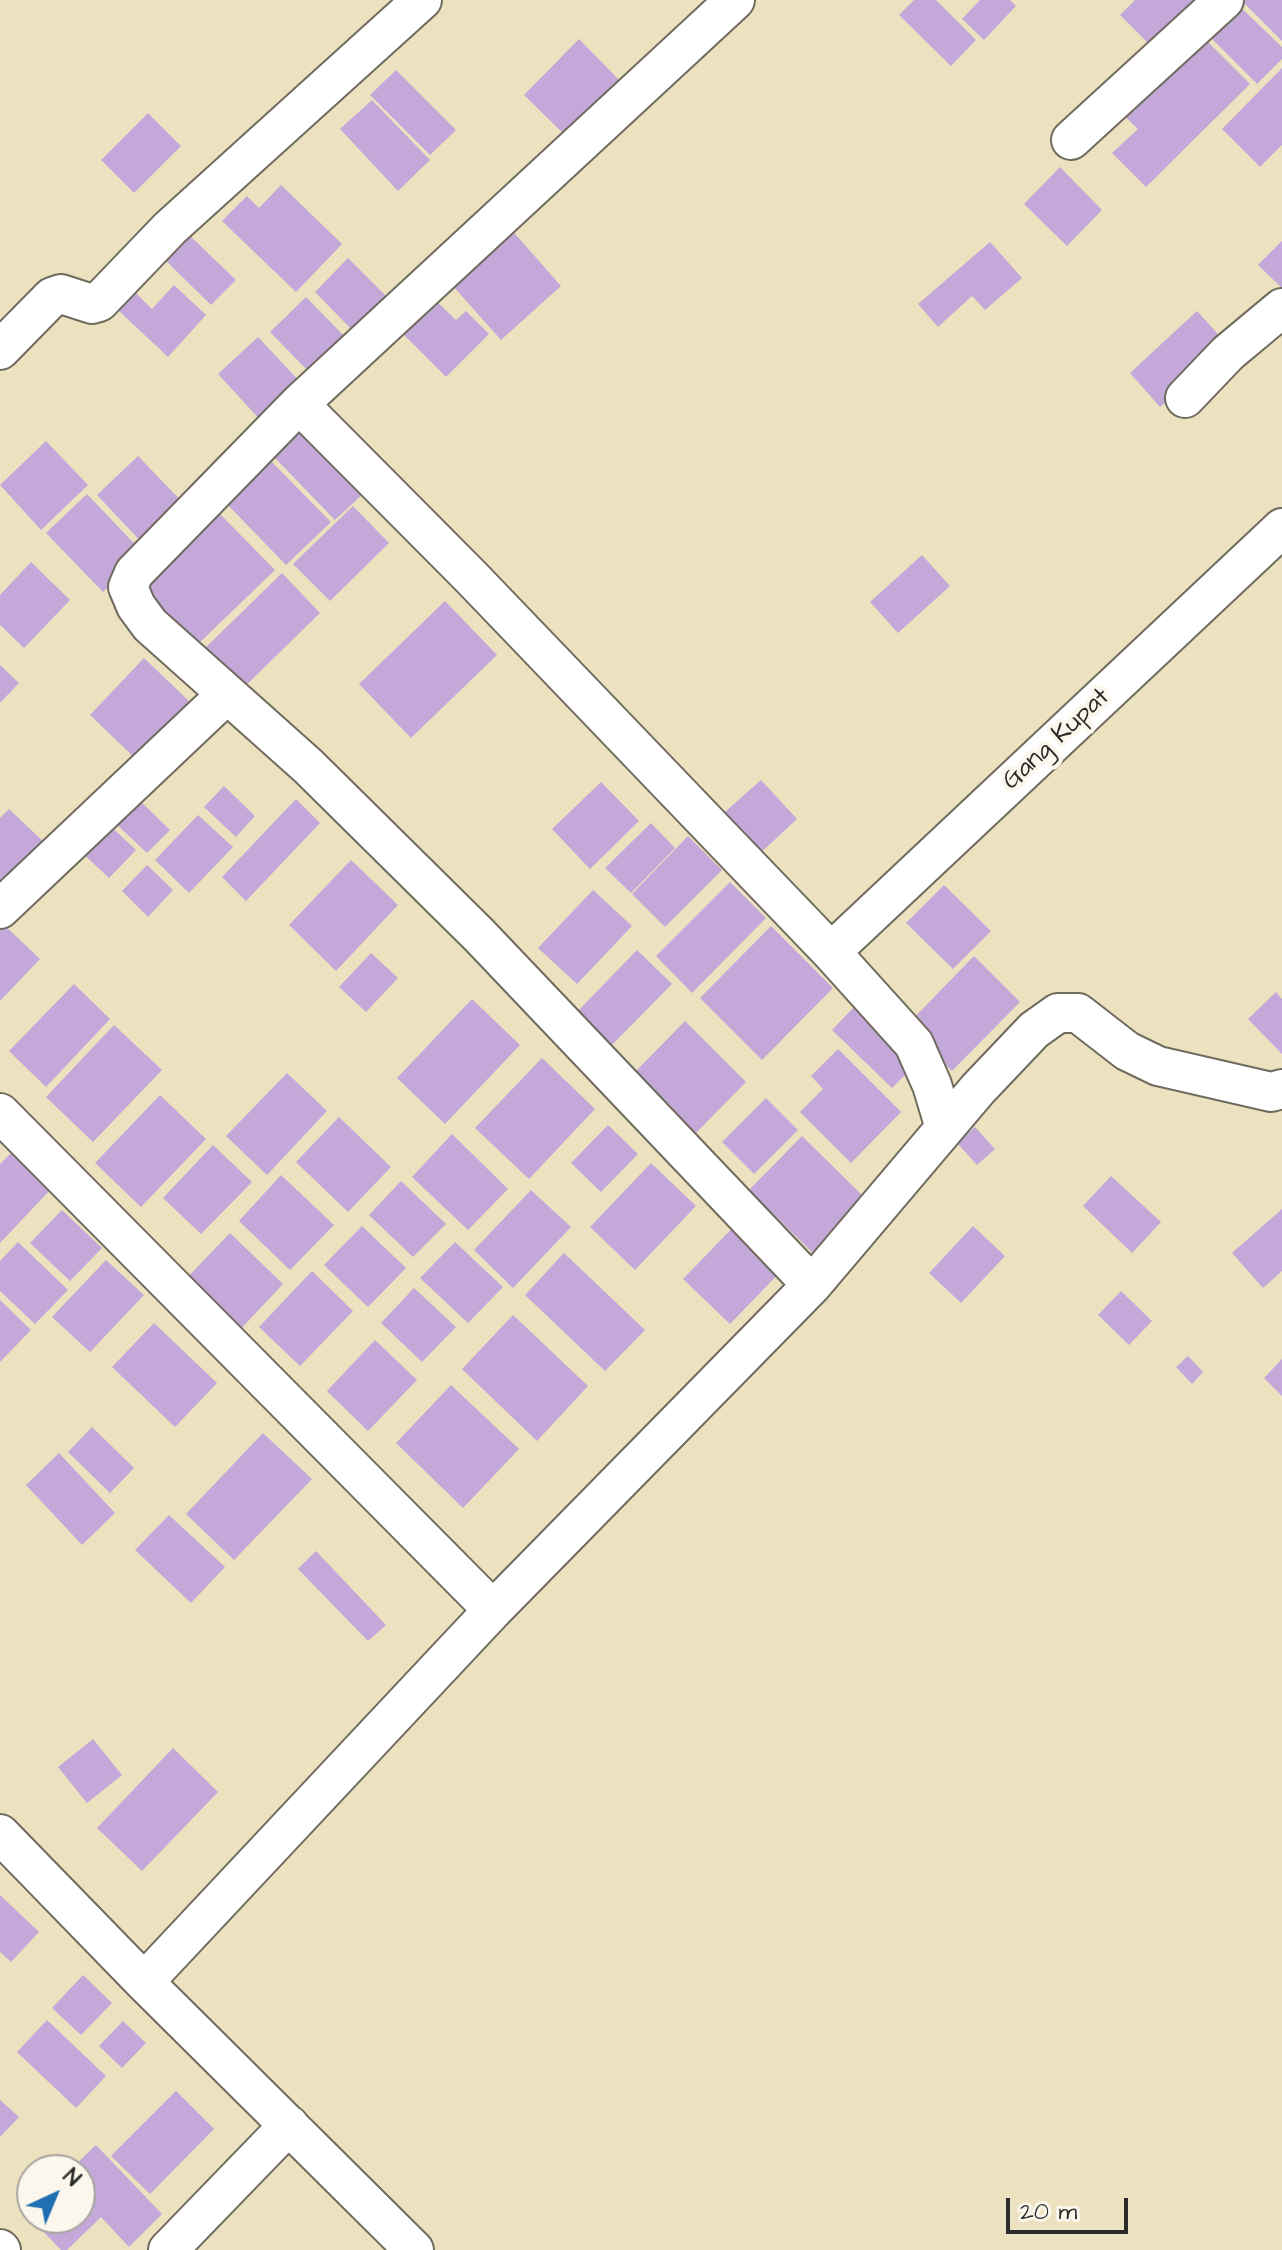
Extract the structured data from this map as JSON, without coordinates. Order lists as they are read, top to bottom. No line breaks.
{"streets":{"street":["Gang Kupat"]},"scale_bar":"20 m","north":"top right"}
